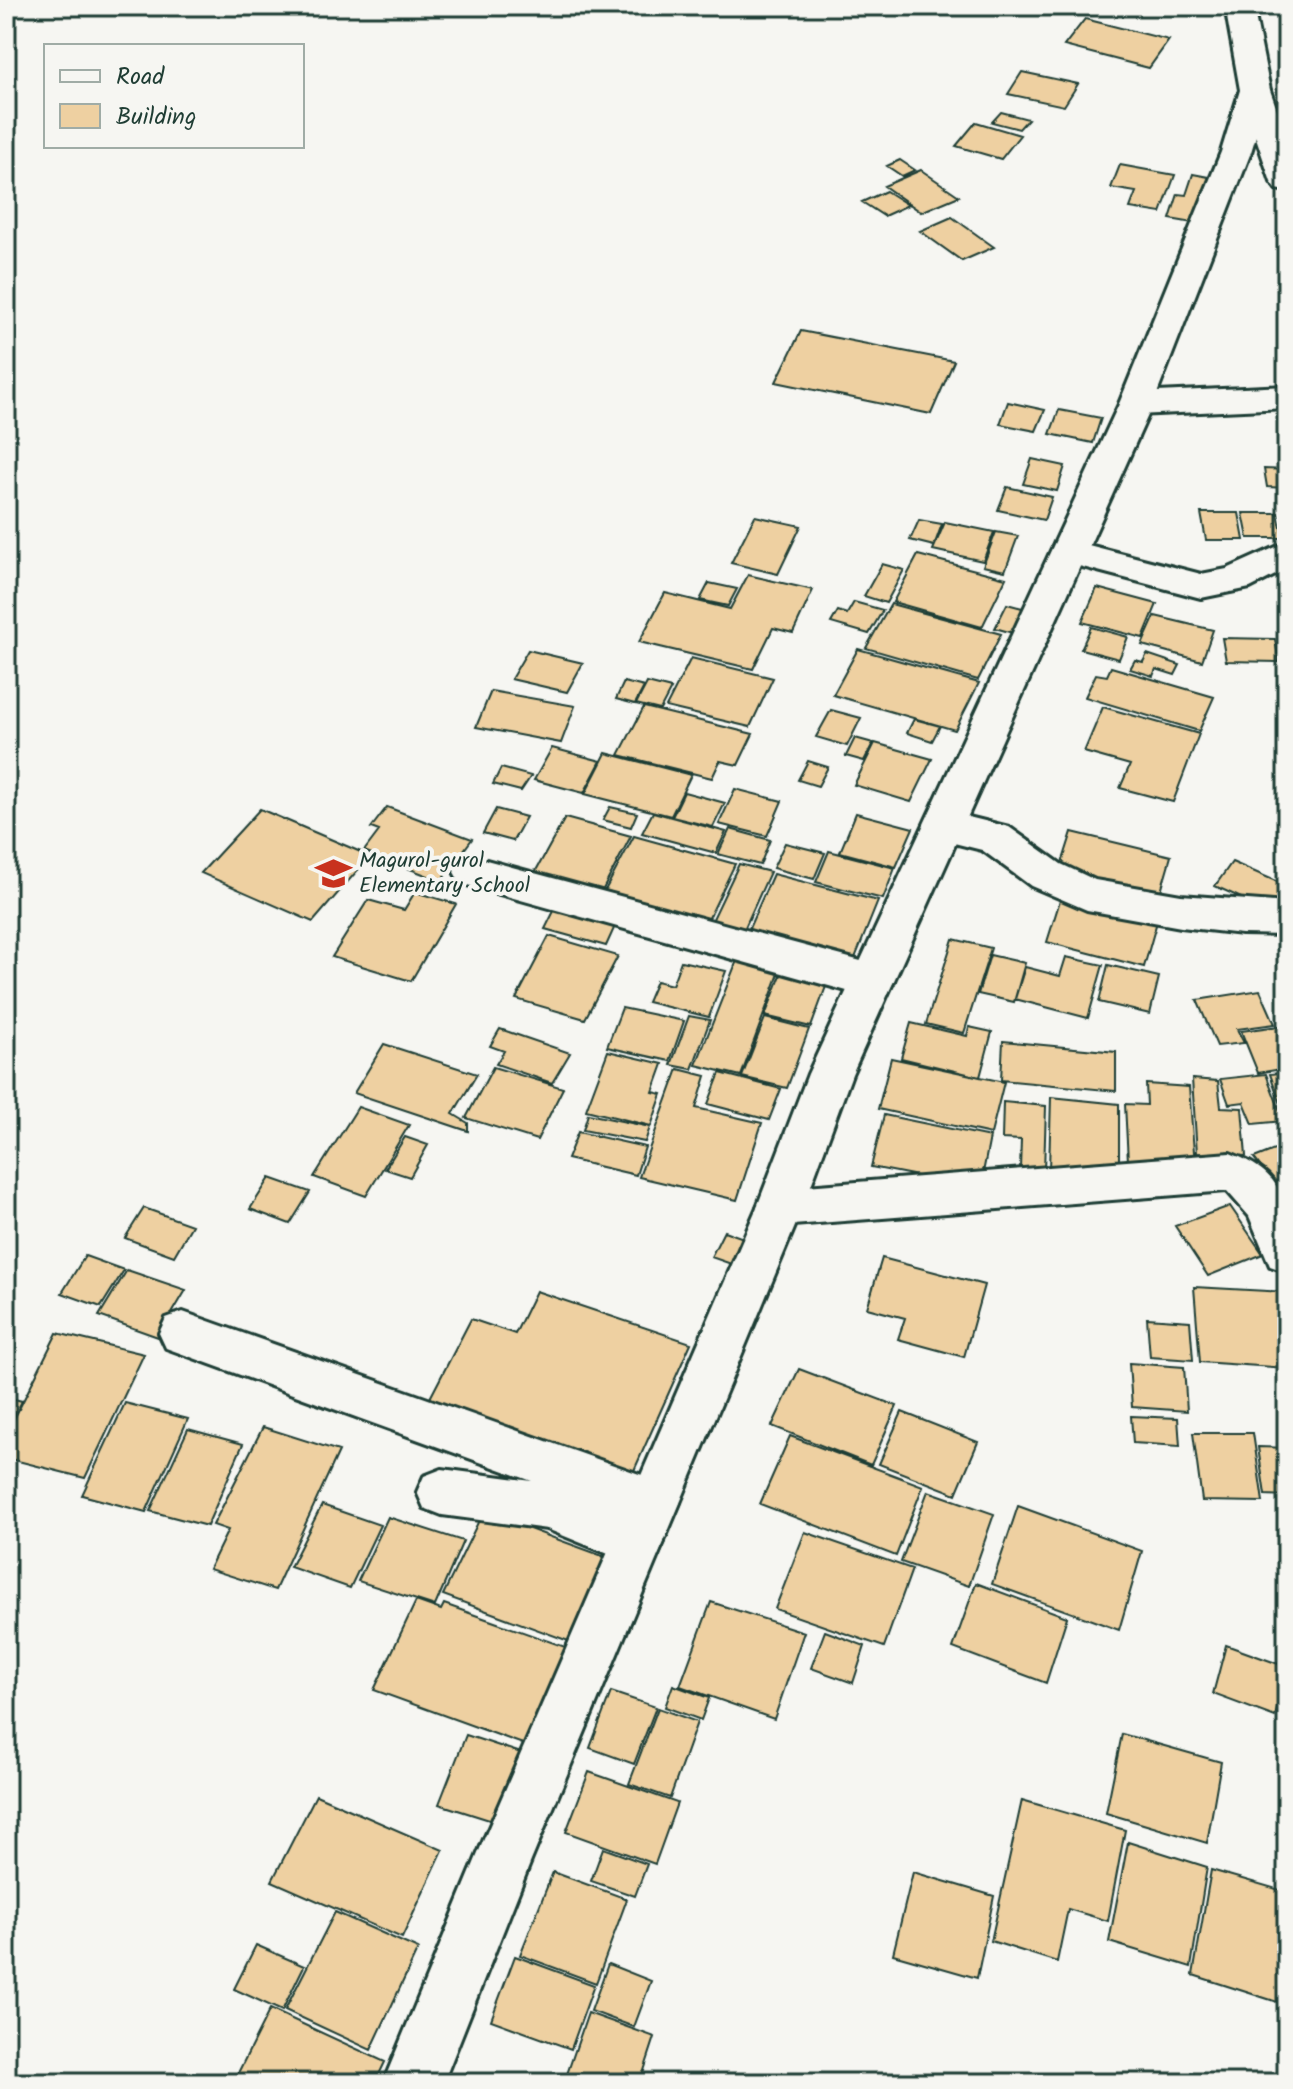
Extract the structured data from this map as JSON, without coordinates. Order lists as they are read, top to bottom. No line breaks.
{"places":{"school or university":["Magurol-gurol Elementary School"]},"legend":["Road","Building"]}
